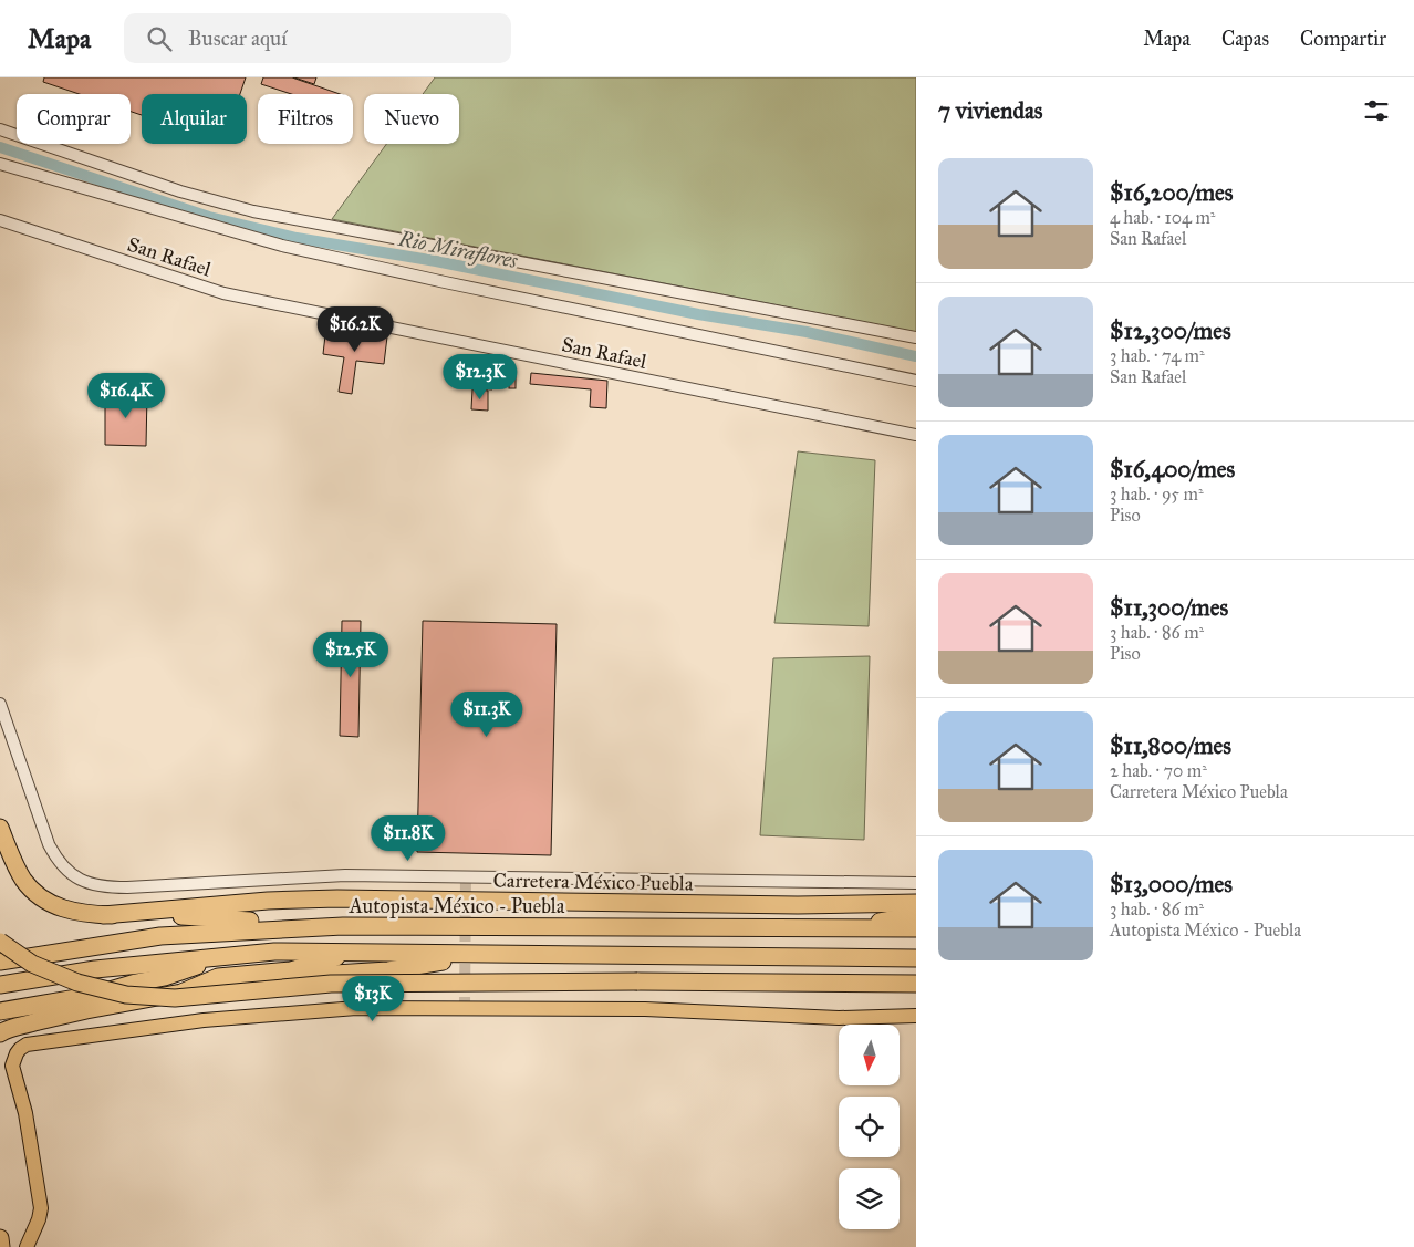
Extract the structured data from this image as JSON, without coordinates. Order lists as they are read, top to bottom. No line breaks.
{"streets":{"highway":["Carretera México Puebla","Autopista México - Puebla"],"street":["San Rafael"]},"water":["Rio Miraflores"],"north":"bottom","page":{"header":"Mapa","search":"Buscar aquí","nav":["Mapa","Capas","Compartir"],"heading":"7 viviendas","chip":["Comprar","Alquilar","Filtros","Nuevo"],"list":[{"name":"$16,200/mes","note":"4 hab. · 104 m² · San Rafael"},{"name":"$12,300/mes","note":"3 hab. · 74 m² · San Rafael"},{"name":"$16,400/mes","note":"3 hab. · 95 m² · Piso"},{"name":"$11,300/mes","note":"3 hab. · 86 m² · Piso"},{"name":"$11,800/mes","note":"2 hab. · 70 m² · Carretera México Puebla"},{"name":"$13,000/mes","note":"3 hab. · 86 m² · Autopista México - Puebla"}],"price":["$16.2K","$12.3K","$16.4K","$12.5K","$11.3K","$11.8K","$13K"]}}
